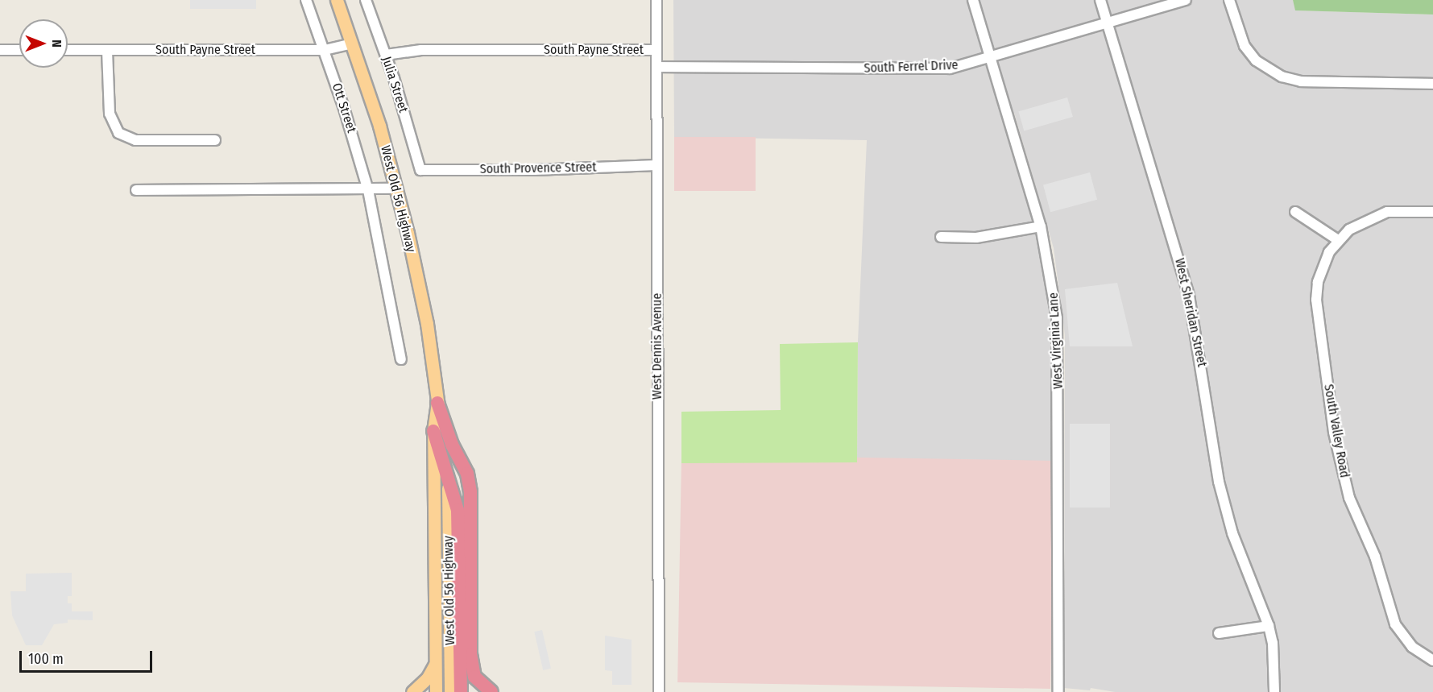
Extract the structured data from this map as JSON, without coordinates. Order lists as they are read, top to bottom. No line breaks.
{"streets":{"main road":["West Old 56 Highway"],"street":["South Payne Street","South Ferrel Drive","Julia Street","Ott Street","South Provence Street","West Sheridan Street","West Virginia Lane","West Dennis Avenue","South Valley Road"]},"crossings":[["South Payne Street","Julia Street"],["South Payne Street","Ott Street"],["South Payne Street","West Old 56 Highway"],["South Payne Street","West Dennis Avenue"],["South Ferrel Drive","West Sheridan Street"],["South Ferrel Drive","West Virginia Lane"],["South Ferrel Drive","West Dennis Avenue"],["Julia Street","South Provence Street"],["South Provence Street","West Dennis Avenue"]],"scale_bar":"100 m","north":"right"}
